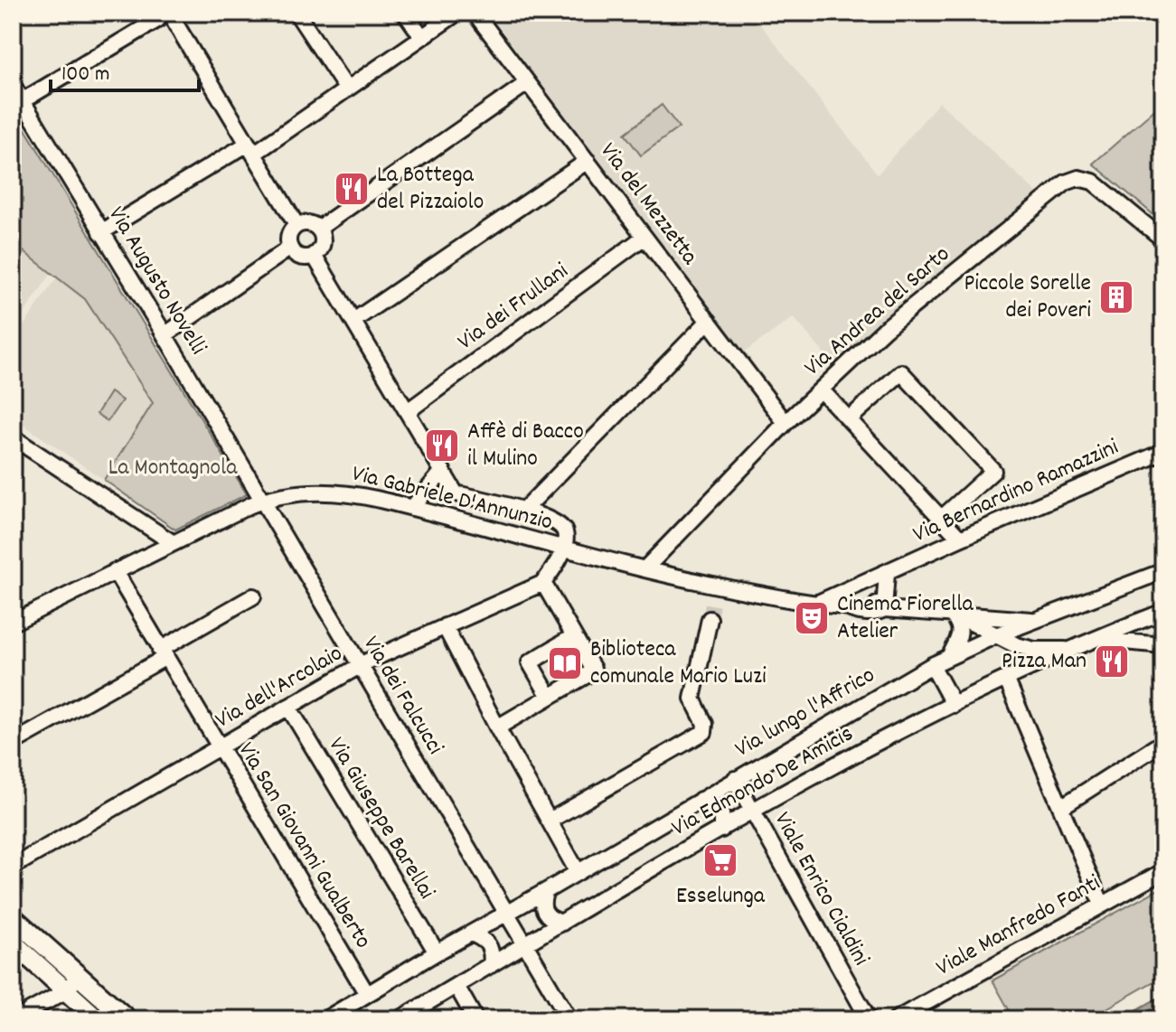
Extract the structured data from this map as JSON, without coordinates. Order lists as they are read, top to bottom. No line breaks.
{"streets":{"street":["Via del Mezzetta","Via Augusto Novelli","Via dei Frullani","Via Andrea del Sarto","Via Bernardino Ramazzini","Via Gabriele D'Annunzio","Via dell'Arcolaio","Via dei Falcucci","Via lungo l'Affrico","Via Edmondo De Amicis","Via Giuseppe Barellai","Via San Giovanni Gualberto","Viale Enrico Cialdini","Viale Manfredo Fanti"]},"crossings":[["Via del Mezzetta","Via dei Frullani"],["Via del Mezzetta","Via Andrea del Sarto"],["Via Augusto Novelli","Via Gabriele D'Annunzio"],["Via Augusto Novelli","Via dei Falcucci"],["Via Andrea del Sarto","Via Gabriele D'Annunzio"],["Via Bernardino Ramazzini","Via Gabriele D'Annunzio"],["Via Gabriele D'Annunzio","Via dei Falcucci"],["Via Gabriele D'Annunzio","Via lungo l'Affrico"],["Via Gabriele D'Annunzio","Via San Giovanni Gualberto"],["Via dell'Arcolaio","Via dei Falcucci"],["Via dell'Arcolaio","Via Giuseppe Barellai"],["Via dell'Arcolaio","Via San Giovanni Gualberto"],["Via dei Falcucci","Via lungo l'Affrico"],["Via dei Falcucci","Via Edmondo De Amicis"],["Via lungo l'Affrico","Via Giuseppe Barellai"],["Via lungo l'Affrico","Via San Giovanni Gualberto"],["Via lungo l'Affrico","Viale Enrico Cialdini"],["Via Edmondo De Amicis","Viale Enrico Cialdini"]],"parks":["La Montagnola"],"places":{"restaurant":["La Bottega del Pizzaiolo","Affè di Bacco il Mulino","Pizza Man"],"building":["Piccole Sorelle dei Poveri"],"theatre":["Cinema Fiorella Atelier"],"library":["Biblioteca comunale Mario Luzi"],"supermarket":["Esselunga"]},"scale_bar":"100 m"}
